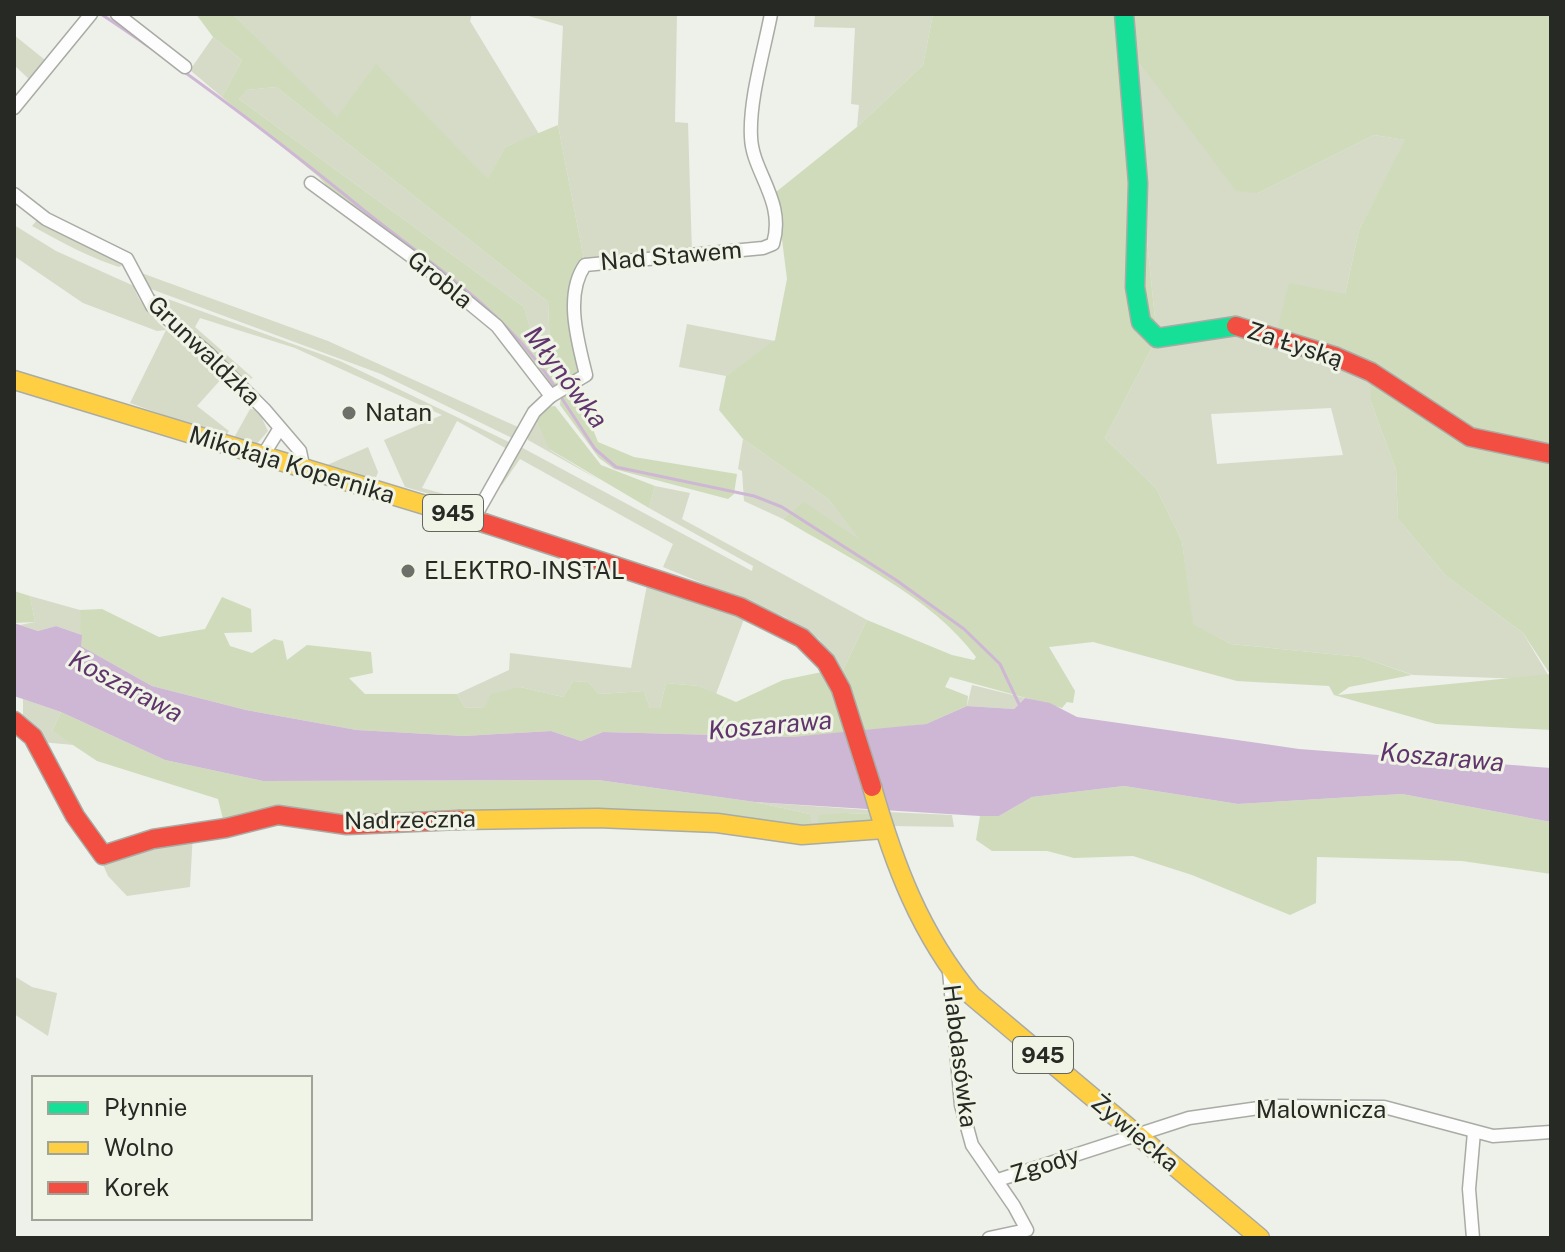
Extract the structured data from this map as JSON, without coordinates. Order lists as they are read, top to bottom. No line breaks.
{"streets":{"street":["Nad Stawem","Grobla","Za Łyską","Grunwaldzka","Mikołaja Kopernika","945","Nadrzeczna","Habdasówka","Malownicza","Żywiecka","Zgody"]},"crossings":[["Nad Stawem","Grobla"],["Nad Stawem","Mikołaja Kopernika"],["Grunwaldzka","Mikołaja Kopernika"],["Mikołaja Kopernika","Nadrzeczna"],["Mikołaja Kopernika","Żywiecka"],["Nadrzeczna","Żywiecka"],["Habdasówka","Żywiecka"],["Habdasówka","Zgody"],["Malownicza","Żywiecka"],["Malownicza","Zgody"],["Żywiecka","Zgody"]],"water":["Młynówka","Koszarawa"],"places":["Natan","ELEKTRO-INSTAL"],"legend":["Płynnie","Wolno","Korek"]}
